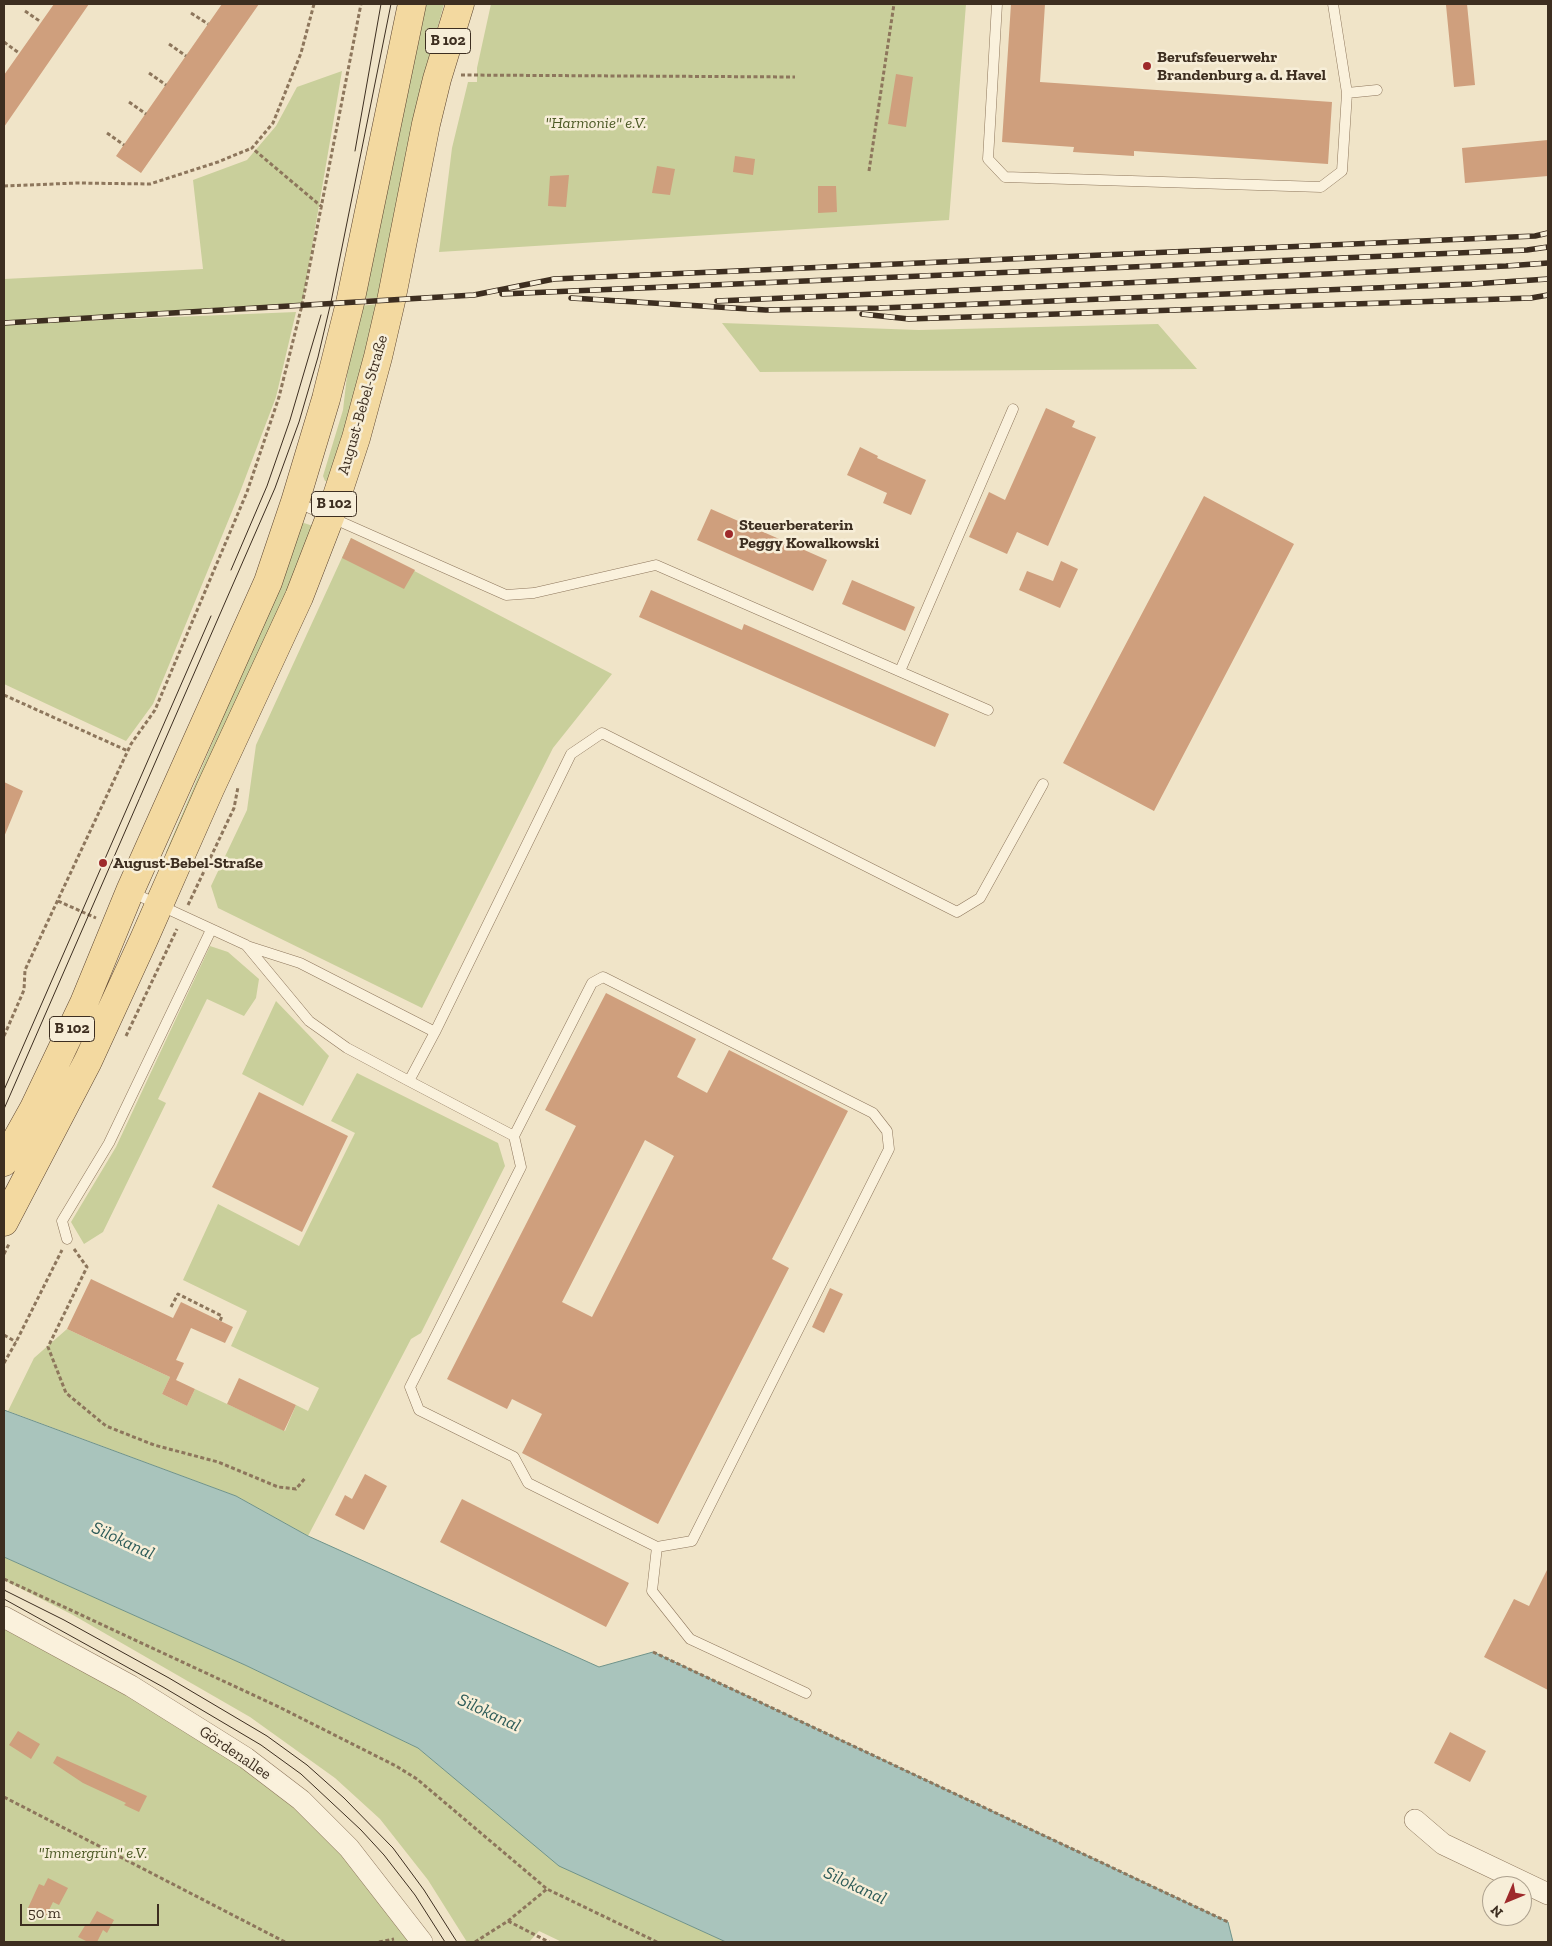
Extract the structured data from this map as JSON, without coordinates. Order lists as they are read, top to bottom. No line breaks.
{"streets":{"main road":["B 102","August-Bebel-Straße"],"street":["Gördenallee"]},"water":["Silokanal"],"parks":["\"Harmonie\" e.V.","\"Immergrün\" e.V."],"places":["Berufsfeuerwehr Brandenburg a. d. Havel","Steuerberaterin Peggy Kowalkowski","August-Bebel-Straße"],"scale_bar":"50 m","north":"bottom left"}
